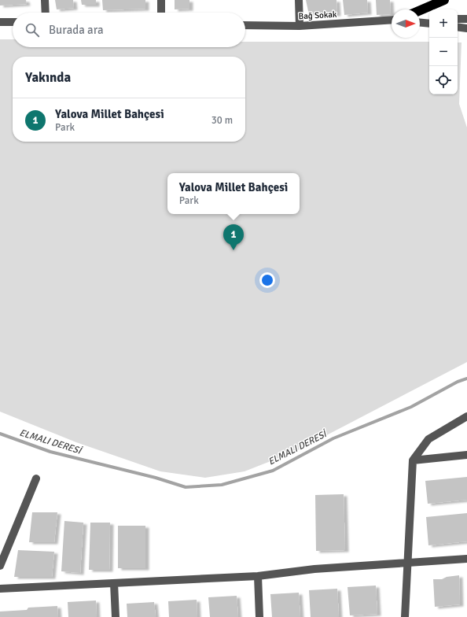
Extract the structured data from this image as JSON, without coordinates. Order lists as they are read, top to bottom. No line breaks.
{"streets":{"street":["Bağ Sokak"]},"water":["ELMALI DERESİ"],"north":"right","page":{"map_buttons":["+","−"],"search":"Burada ara","heading":"Yakında","list":[{"mark":"1","name":"Yalova Millet Bahçesi","note":"Park","value":"30 m"}],"popup":["Yalova Millet Bahçesi","Park"],"pins":"1"}}
